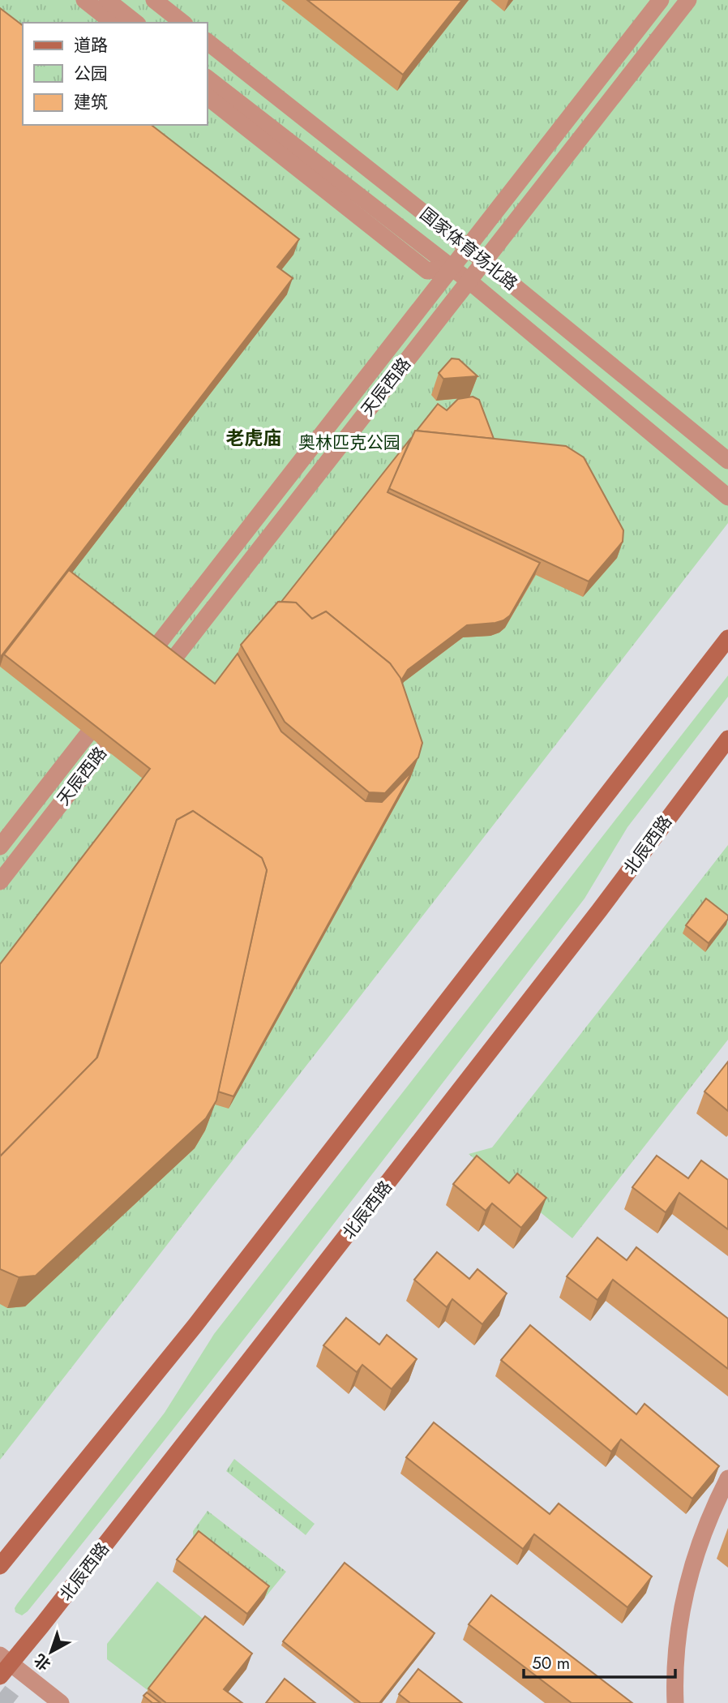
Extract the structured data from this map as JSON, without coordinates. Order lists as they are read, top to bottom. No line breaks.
{"streets":{"main road":["北辰西路"],"street":["国家体育场北路","天辰西路"]},"crossings":[["国家体育场北路","天辰西路"]],"districts":["老虎庙"],"parks":["奥林匹克公园"],"legend":["道路","公园","建筑"],"scale_bar":"50 m","north":"bottom left"}
